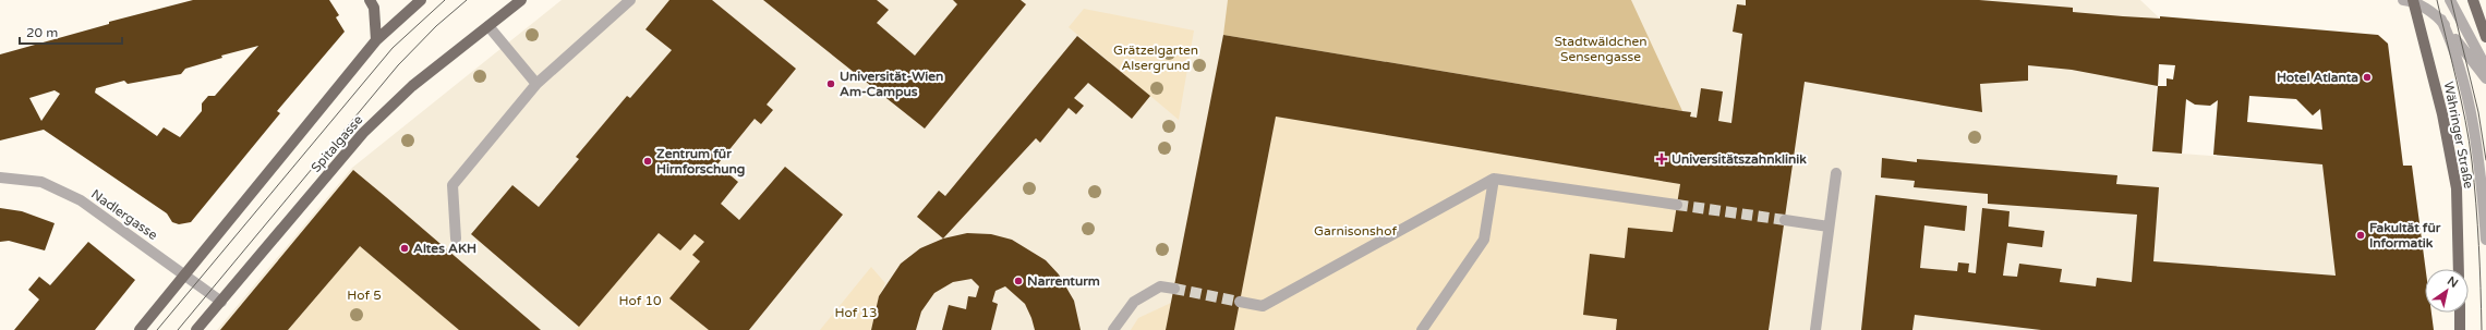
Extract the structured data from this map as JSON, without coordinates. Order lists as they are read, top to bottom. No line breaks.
{"streets":{"main road":["Währinger Straße","Spitalgasse"],"street":["Nadlergasse"]},"crossings":[["Spitalgasse","Nadlergasse"]],"parks":["Stadtwäldchen Sensengasse","Grätzelgarten Alsergrund","Garnisonshof","Hof 5","Hof 10","Hof 13"],"places":{"other":["Hotel Atlanta","Universität-Wien Am-Campus","Zentrum für Hirnforschung","Fakultät für Informatik","Altes AKH","Narrenturm"],"health":["Universitätszahnklinik"]},"scale_bar":"20 m","north":"top right"}
